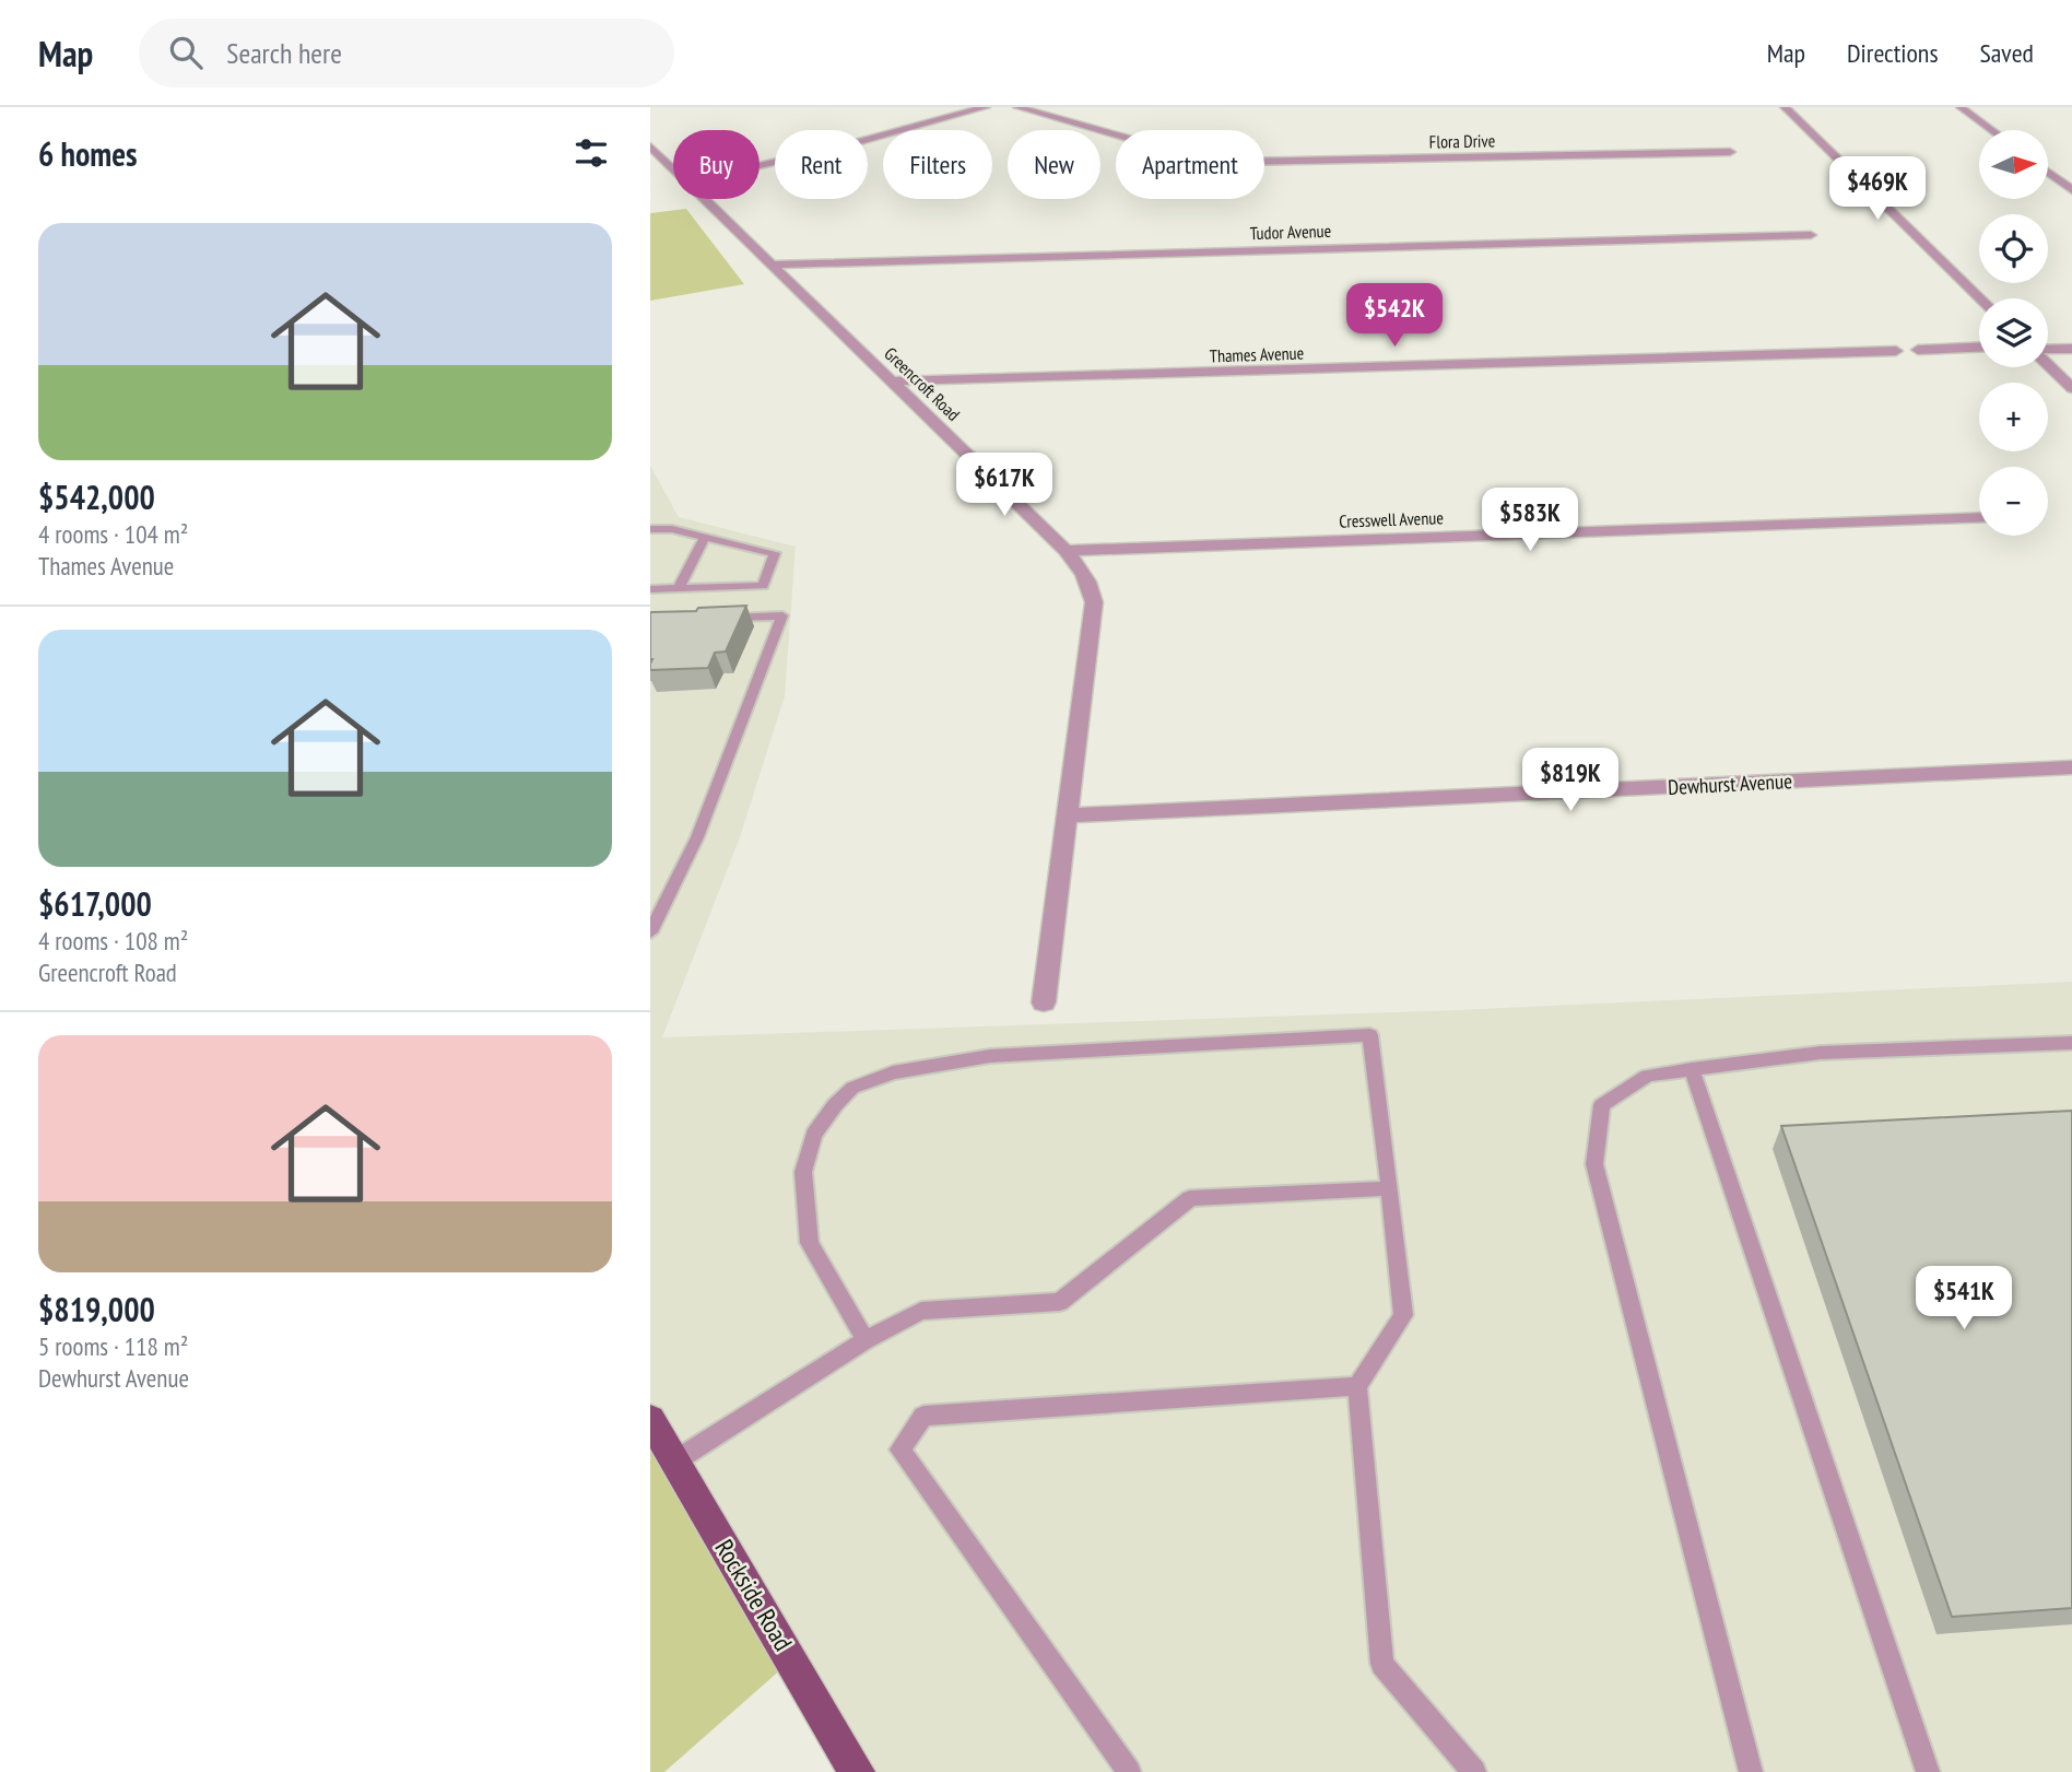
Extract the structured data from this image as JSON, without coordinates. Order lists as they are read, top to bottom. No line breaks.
{"streets":{"main road":["Rockside Road"],"street":["Flora Drive","Tudor Avenue","Thames Avenue","Greencroft Road","Cresswell Avenue","Dewhurst Avenue"]},"crossings":[["Tudor Avenue","Greencroft Road"],["Thames Avenue","Greencroft Road"],["Greencroft Road","Cresswell Avenue"],["Greencroft Road","Dewhurst Avenue"]],"north":"right","page":{"header":"Map","search":"Search here","nav":["Map","Directions","Saved"],"heading":"6 homes","map_buttons":["+","−"],"chip":["Buy","Rent","Filters","New","Apartment"],"price":["$469K","$542K","$617K","$583K","$819K","$541K"],"list":[{"name":"$542,000","note":"4 rooms · 104 m² · Thames Avenue"},{"name":"$617,000","note":"4 rooms · 108 m² · Greencroft Road"},{"name":"$819,000","note":"5 rooms · 118 m² · Dewhurst Avenue"}]}}
